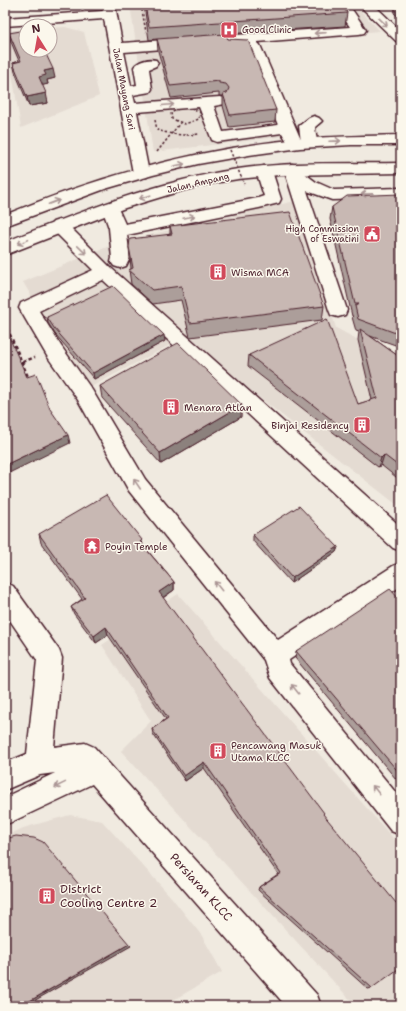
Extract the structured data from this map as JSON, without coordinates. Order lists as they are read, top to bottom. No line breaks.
{"streets":{"main road":["Jalan Mayang Sari","Jalan Ampang","Persiaran KLCC"]},"places":{"hospital":["Good Clinic"],"public building":["High Commission of Eswatini"],"building":["Wisma MCA","Menara Atlan","Binjai Residency","Pencawang Masuk Utama KLCC","District Cooling Centre 2"],"temple":["Poyin Temple"]},"north":"top"}
